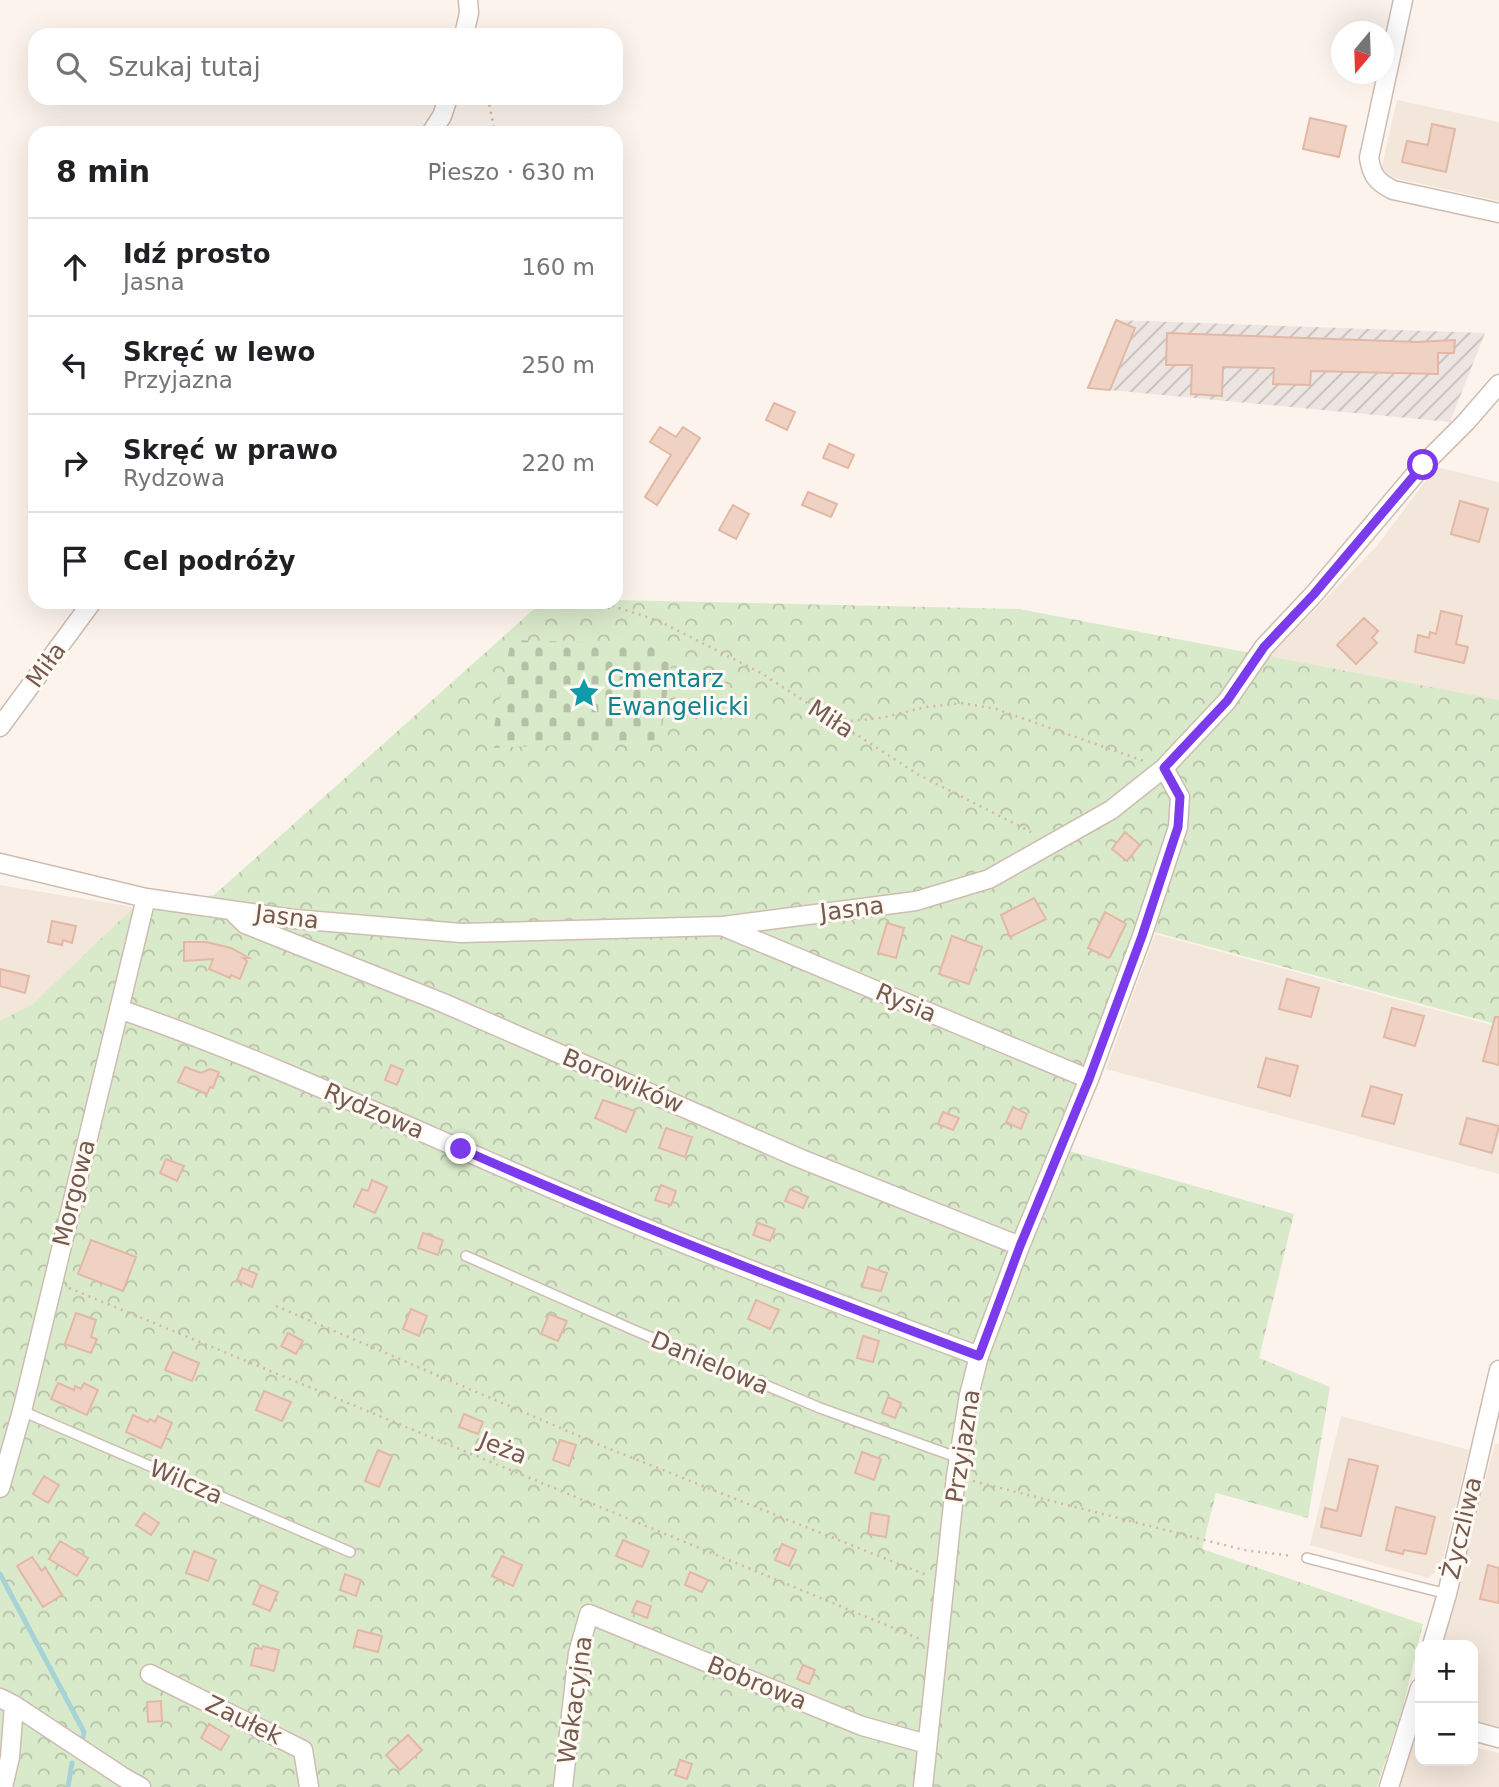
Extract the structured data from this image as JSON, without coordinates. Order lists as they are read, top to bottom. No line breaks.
{"streets":{"street":["Miła","Jasna","Rysia","Borowików","Rydzowa","Morgowa","Przyjazna","Życzliwa","Bobrowa","Wakacyjna","Zaułek"],"lane":["Danielowa","Wilcza"],"path":["Jeża"]},"crossings":[["Miła","Jasna"],["Jasna","Rysia"],["Jasna","Borowików"],["Jasna","Morgowa"],["Jasna","Przyjazna"],["Rysia","Przyjazna"],["Borowików","Przyjazna"],["Rydzowa","Morgowa"],["Rydzowa","Przyjazna"],["Morgowa","Jeża"],["Morgowa","Wilcza"],["Danielowa","Przyjazna"],["Przyjazna","Jeża"],["Przyjazna","Bobrowa"],["Bobrowa","Wakacyjna"]],"places":{"place":["Cmentarz Ewangelicki"]},"north":"bottom","page":{"search":"Szukaj tutaj","heading":["8 min","Pieszo · 630 m"],"list":[["Idź prosto","Jasna","160 m"],["Skręć w lewo","Przyjazna","250 m"],["Skręć w prawo","Rydzowa","220 m"],"Cel podróży"],"map_buttons":["+","−"]}}
